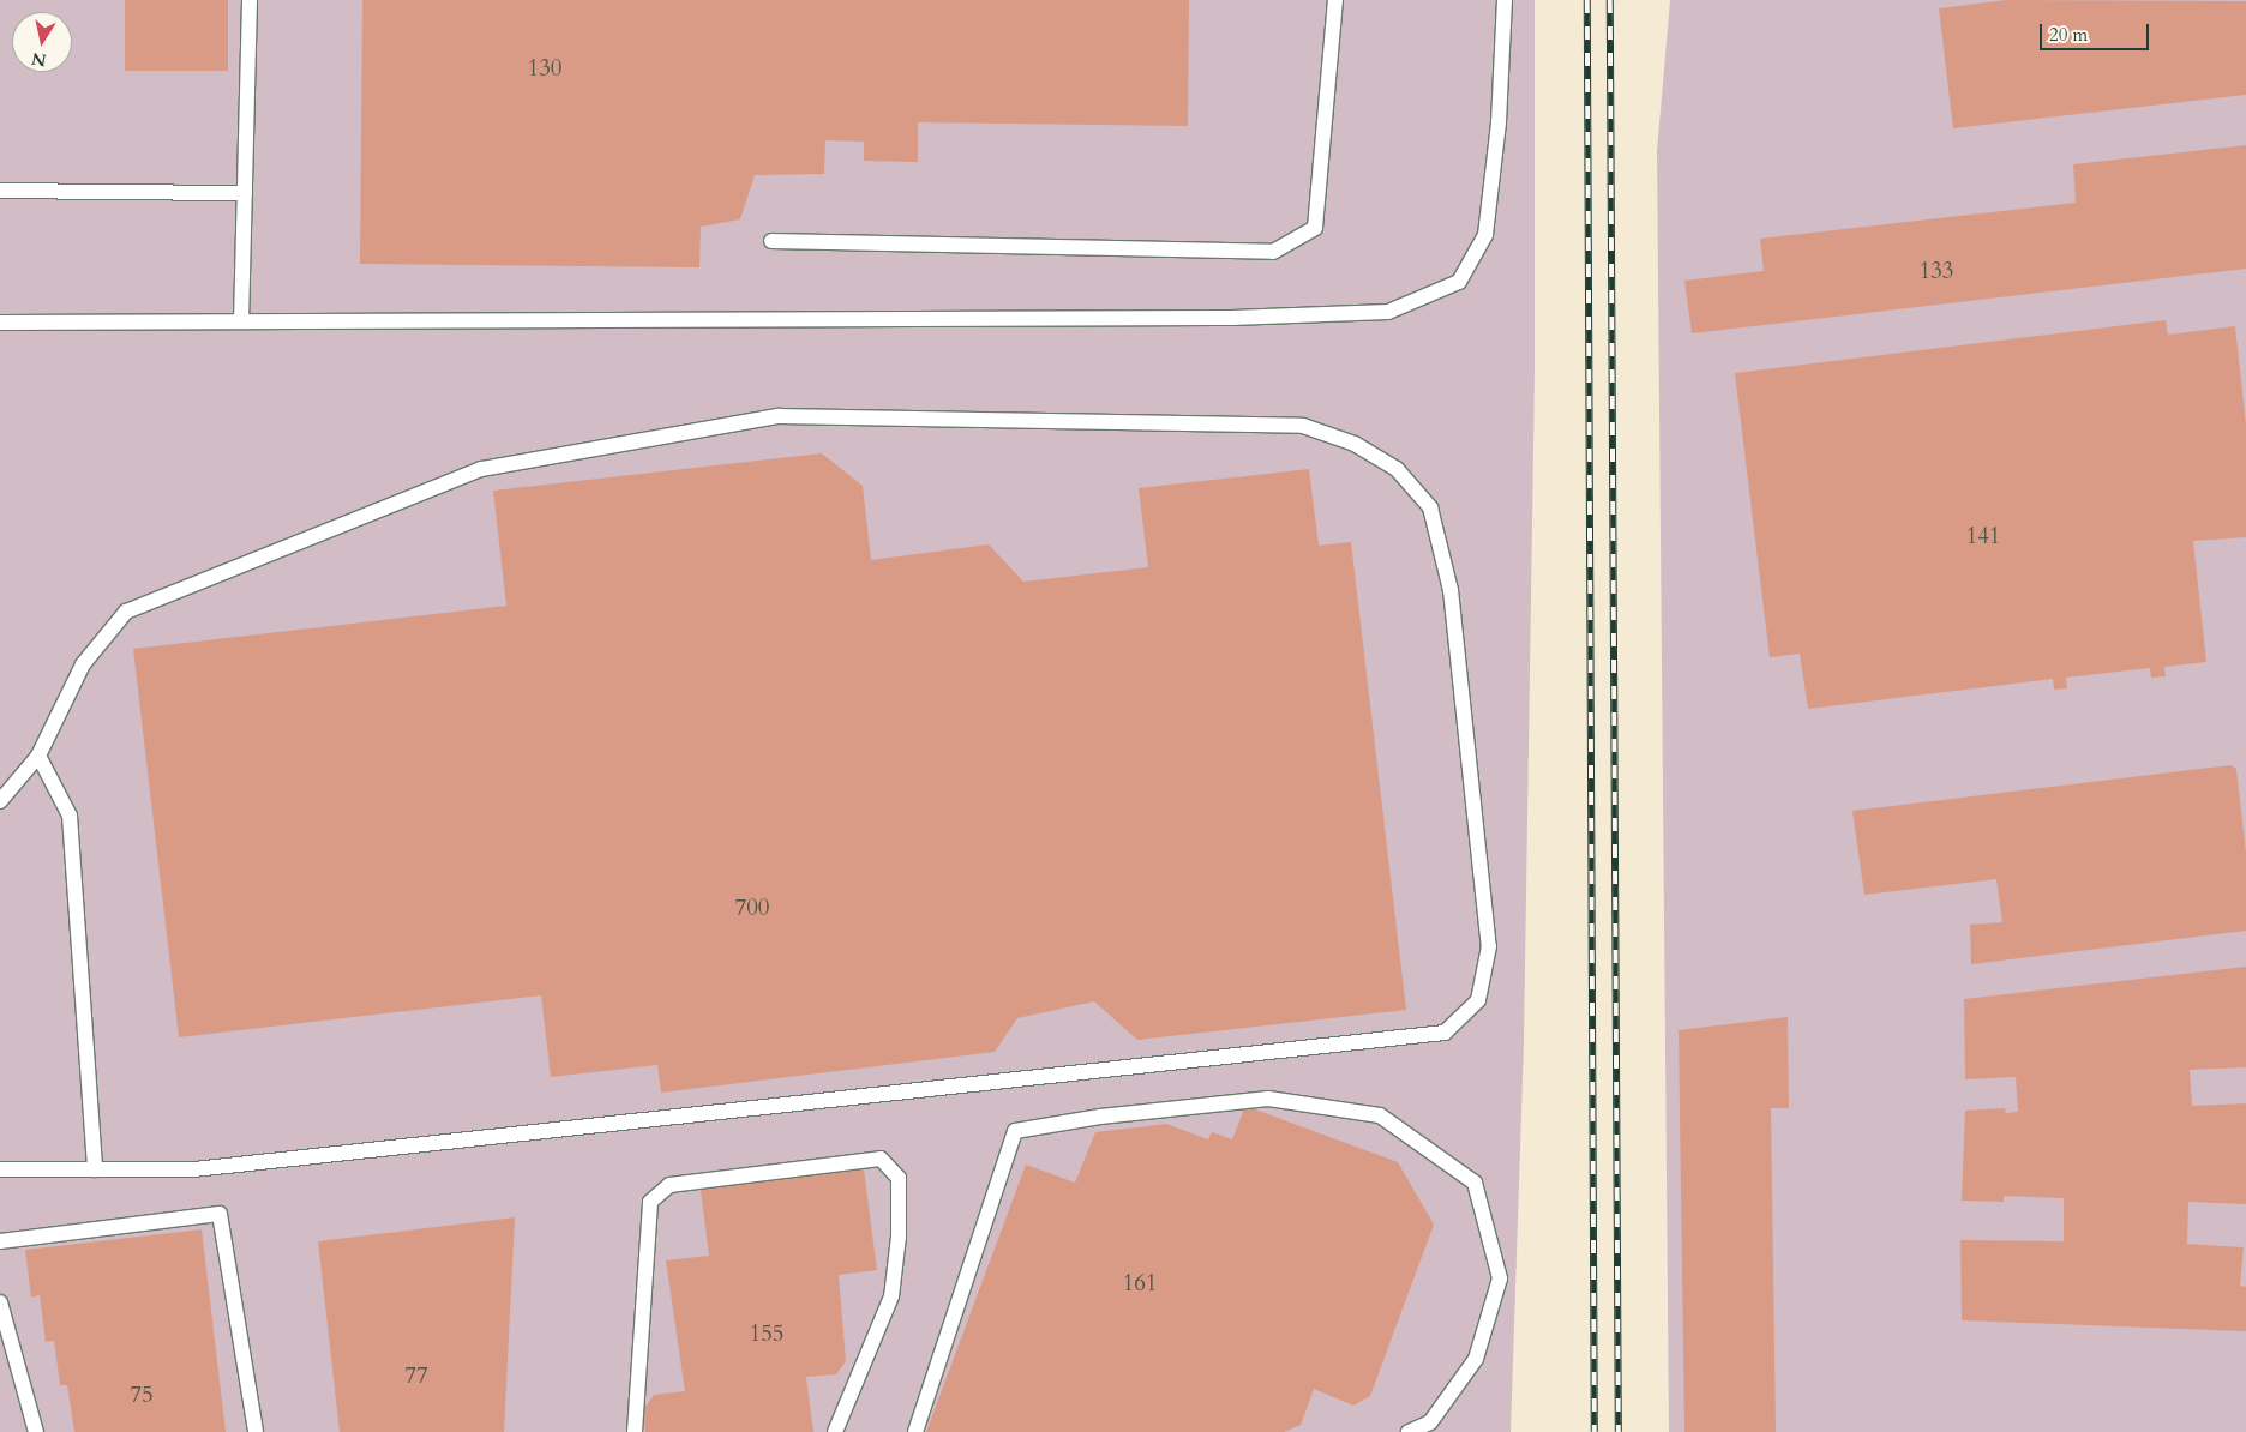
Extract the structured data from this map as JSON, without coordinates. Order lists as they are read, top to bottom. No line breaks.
{"house_numbers":["130","133","141","700","161","155","77","75"],"scale_bar":"20 m","north":"bottom"}
